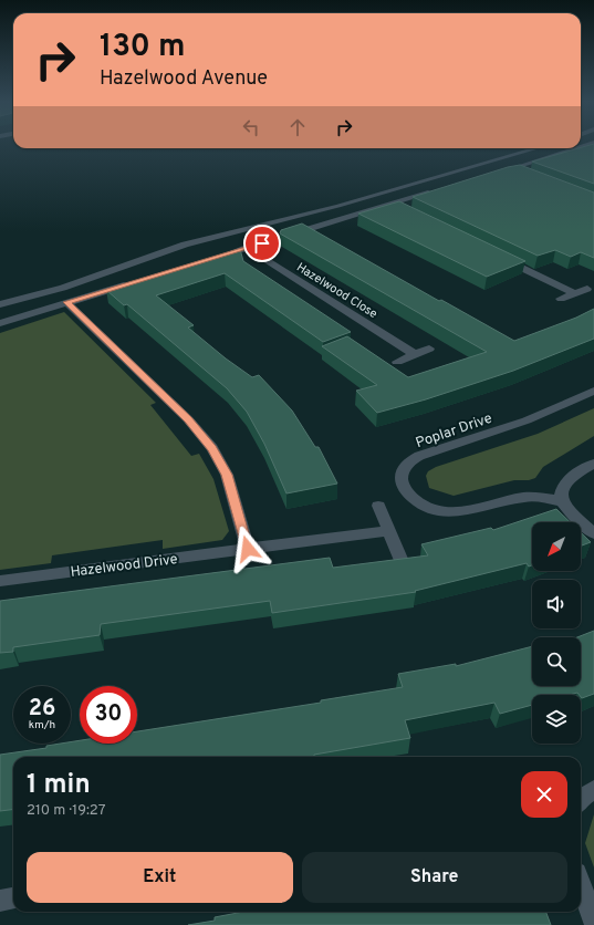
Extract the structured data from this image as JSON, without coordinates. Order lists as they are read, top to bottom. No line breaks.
{"streets":{"street":["Hazelwood Close","Poplar Drive","Hazelwood Drive"]},"north":"bottom left","page":{"turn":["130 m","Hazelwood Avenue"],"speed":"26 km/h","limit":"30","heading":["1 min","210 m · 19:27"],"buttons":["Exit","Share"]}}
